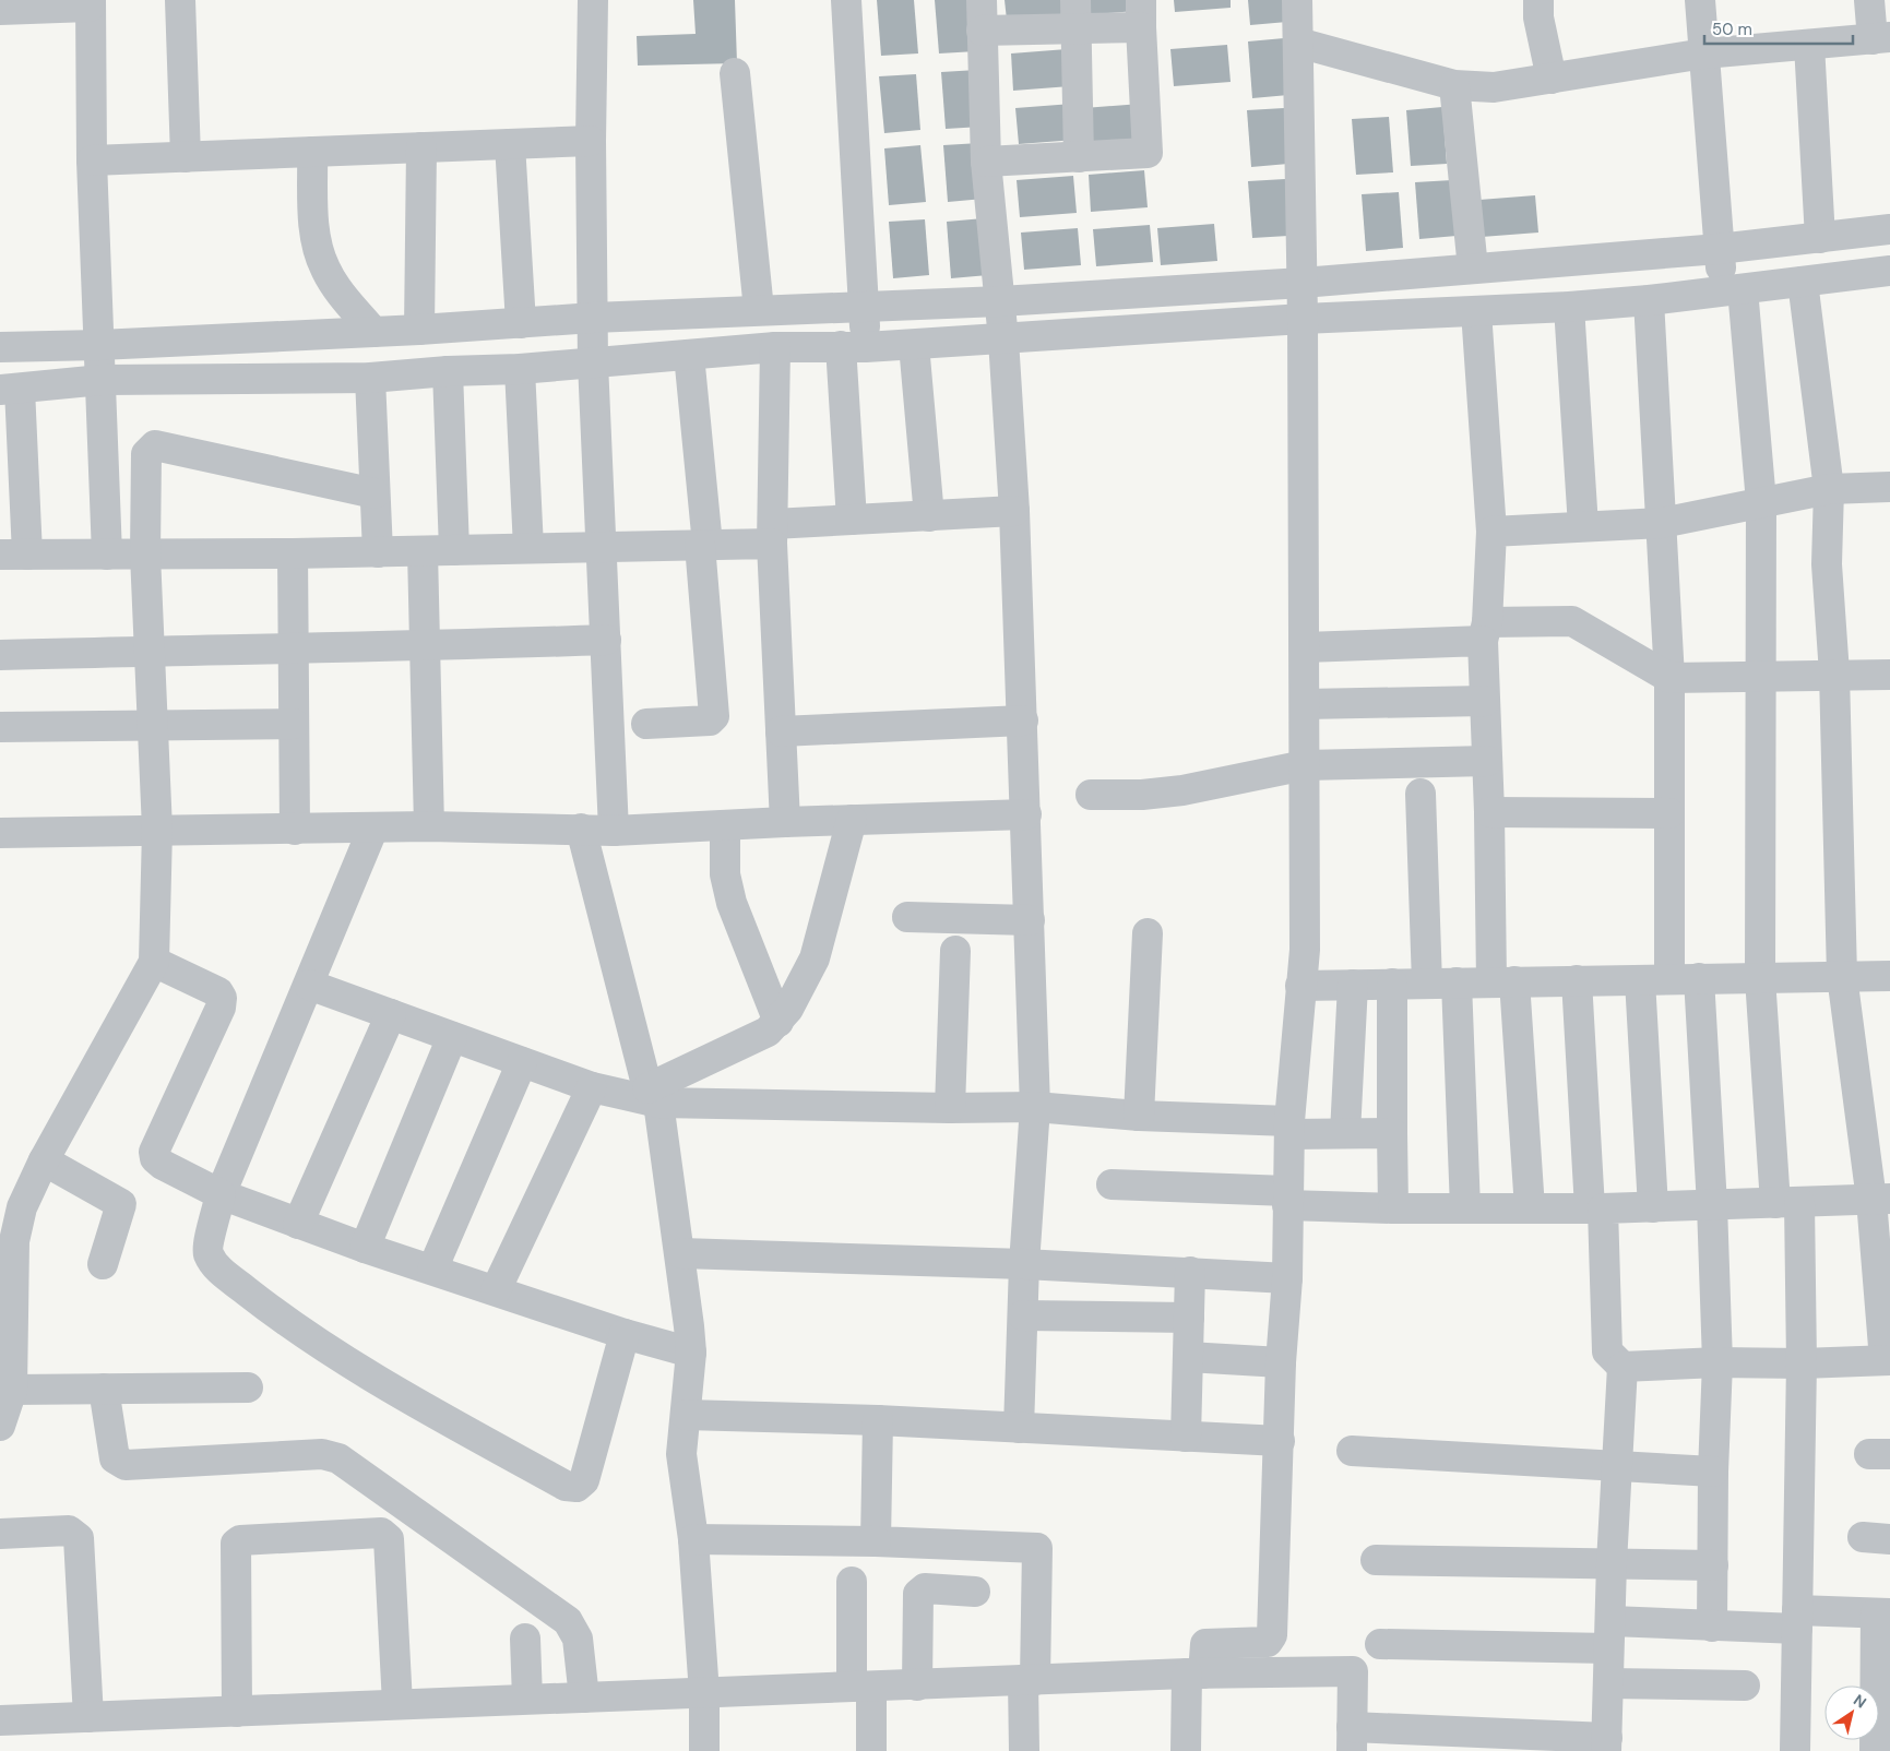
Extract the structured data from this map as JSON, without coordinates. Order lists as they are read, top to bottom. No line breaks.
{"scale_bar":"50 m","north":"top right"}
